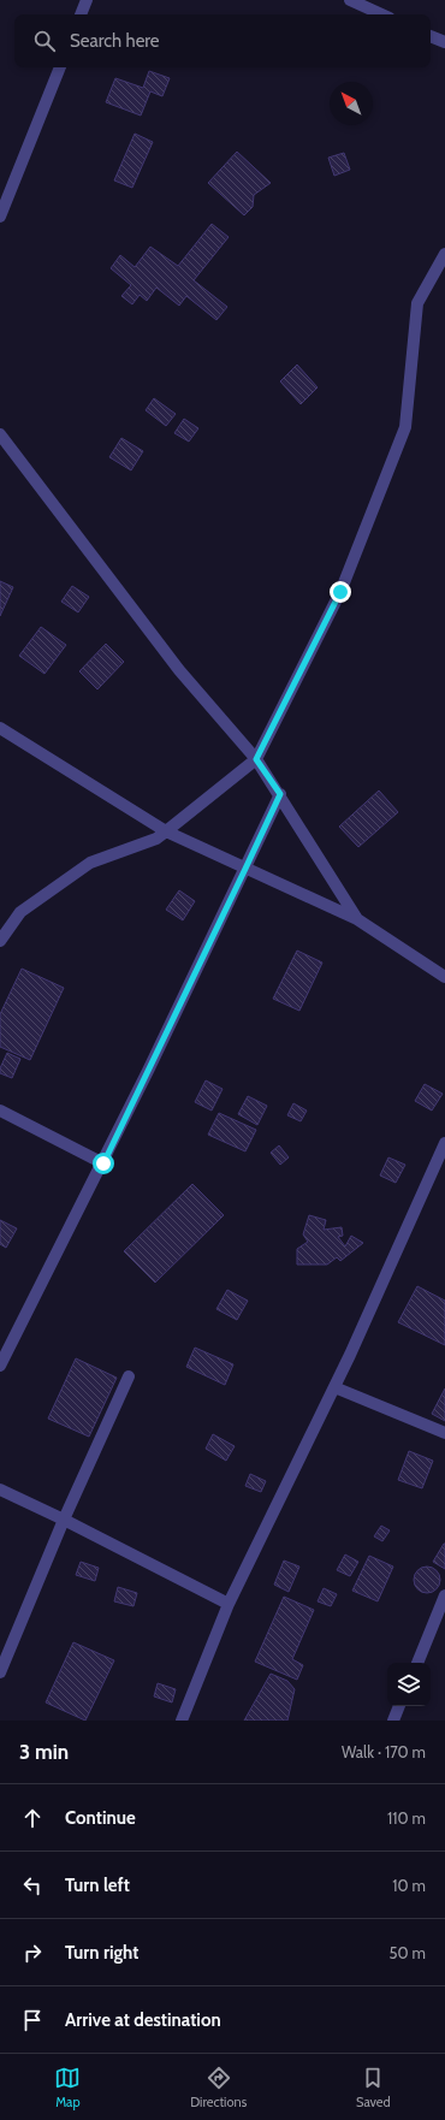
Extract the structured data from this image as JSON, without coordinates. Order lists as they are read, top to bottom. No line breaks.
{"north":"top left","page":{"search":"Search here","heading":["3 min","Walk · 170 m"],"list":[["Continue","110 m"],["Turn left","10 m"],["Turn right","50 m"],"Arrive at destination"],"nav":["Map","Directions","Saved"]}}
